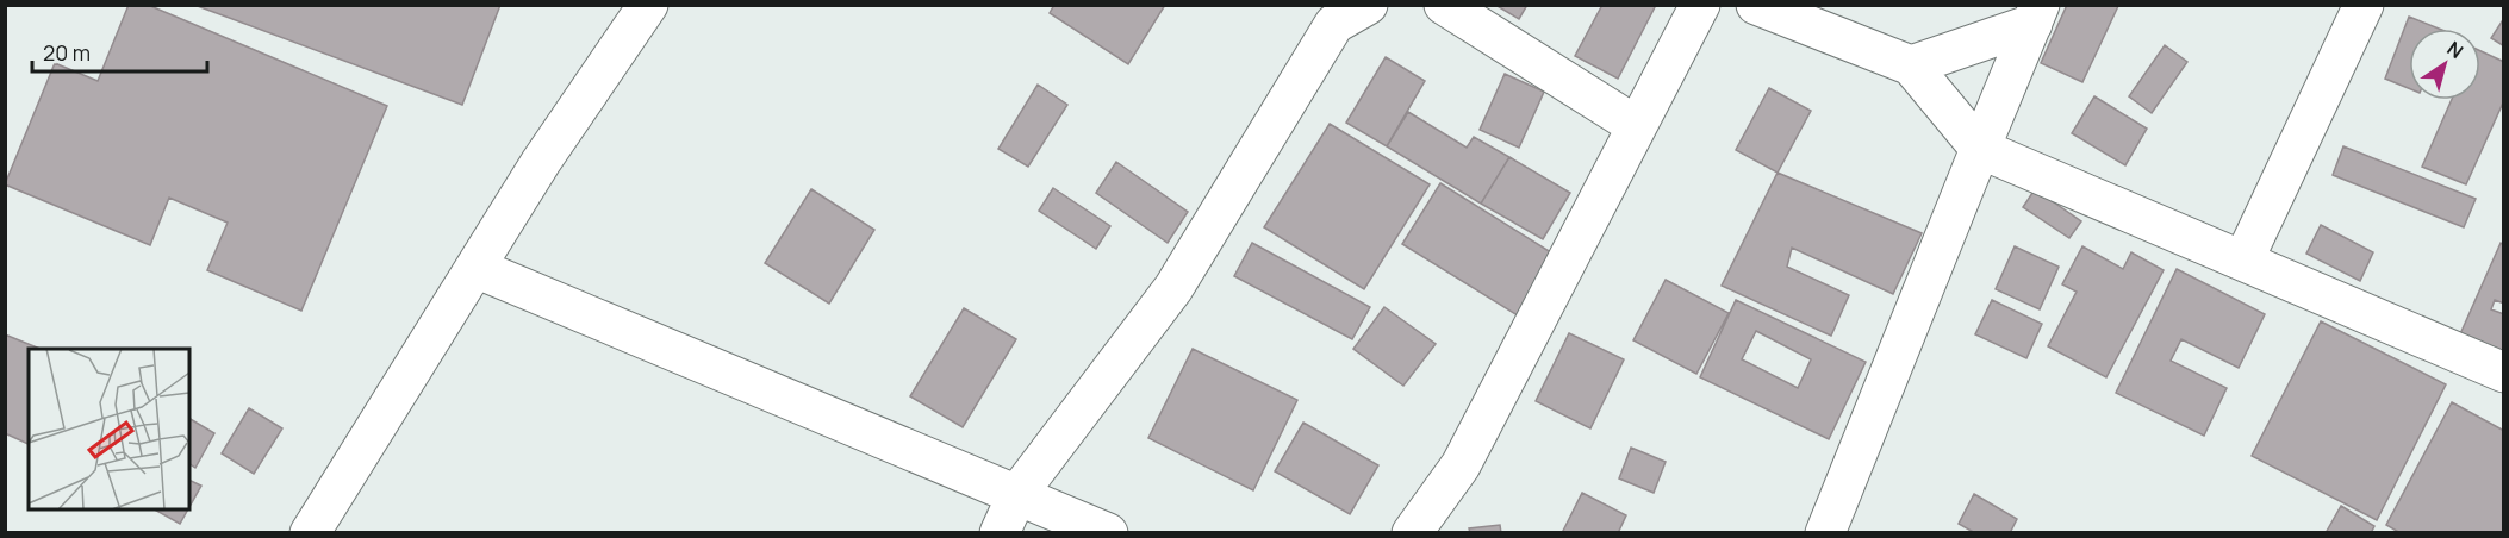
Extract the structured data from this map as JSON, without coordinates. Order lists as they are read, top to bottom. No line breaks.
{"scale_bar":"20 m","north":"top right"}
